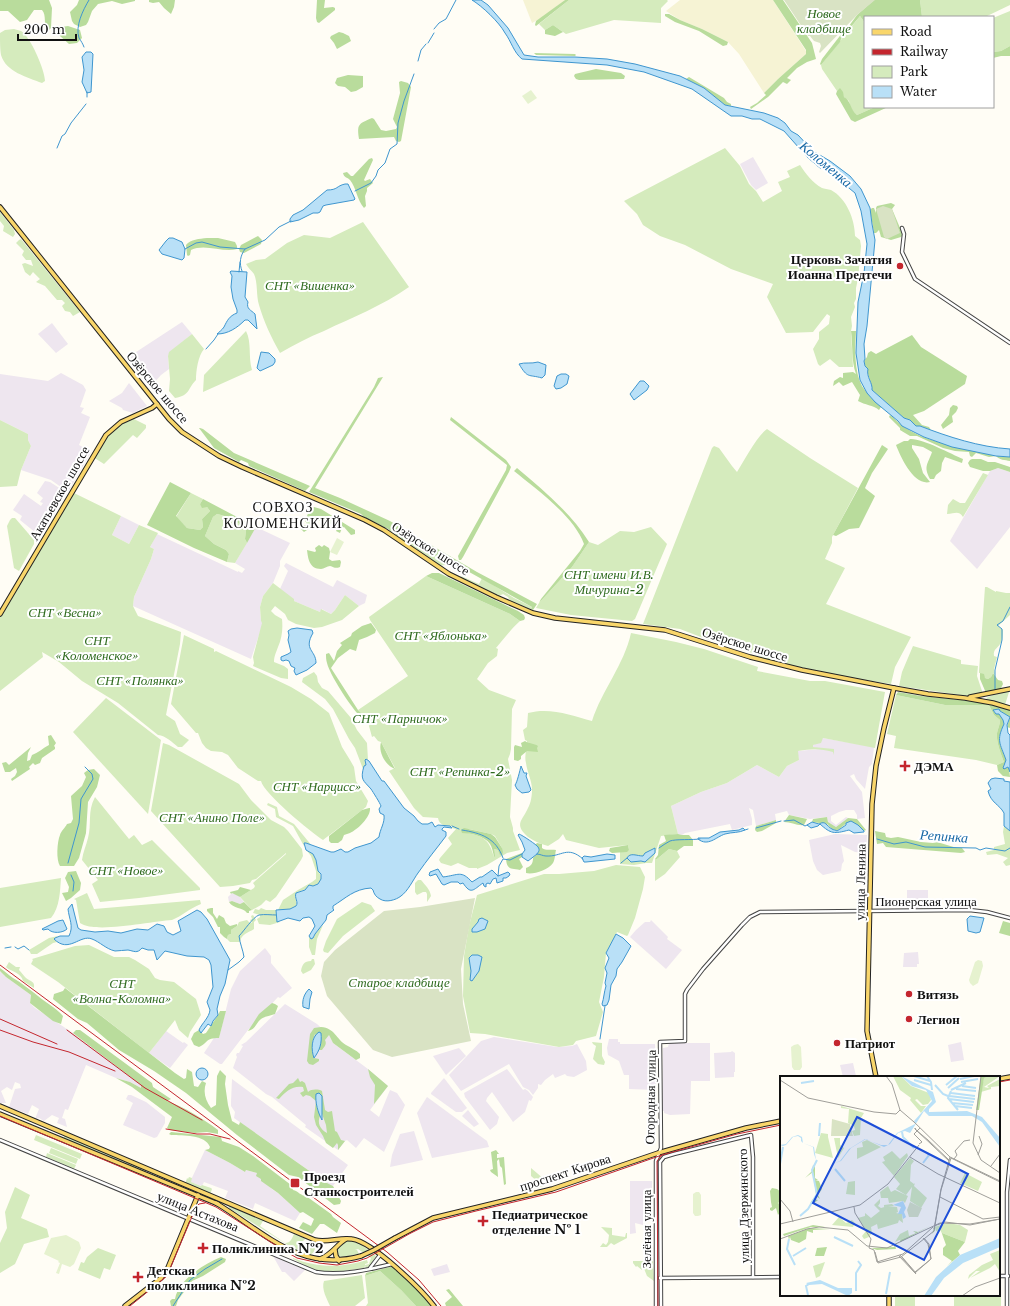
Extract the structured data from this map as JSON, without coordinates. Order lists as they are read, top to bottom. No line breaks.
{"streets":{"main road":["Озёрское шоссе","Акатьевское шоссе","улица Ленина","проспект Кирова","улица Астахова"],"street":["Пионерская улица","Огородная улица","улица Дзержинского","Зелёная улица"]},"crossings":[["Озёрское шоссе","Акатьевское шоссе"],["Озёрское шоссе","улица Ленина"],["улица Ленина","Пионерская улица"],["Пионерская улица","Огородная улица"],["Огородная улица","проспект Кирова"],["Огородная улица","Зелёная улица"],["проспект Кирова","улица Астахова"],["проспект Кирова","Зелёная улица"],["улица Дзержинского","Зелёная улица"]],"districts":["СОВХОЗ КОЛОМЕНСКИЙ"],"water":["Коломенка","Репинка"],"parks":["Новое кладбище","СНТ «Вишенка»","СНТ имени И.В. Мичурина-2","СНТ «Весна»","СНТ «Яблонька»","СНТ «Коломенское»","СНТ «Полянка»","СНТ «Парничок»","СНТ «Репинка-2»","СНТ «Нарцисс»","СНТ «Анино Поле»","СНТ «Новое»","Старое кладбище","СНТ «Волна-Коломна»"],"places":{"other":["Церковь Зачатия Иоанна Предтечи","Витязь","Легион","Патриот"],"health":["ДЭМА","Педиатрическое отделение № 1","Поликлиника №2","Детская поликлиника №2"],"transit":["Проезд Станкостроителей"]},"legend":["Road","Railway","Park","Water"],"scale_bar":"200 m"}
